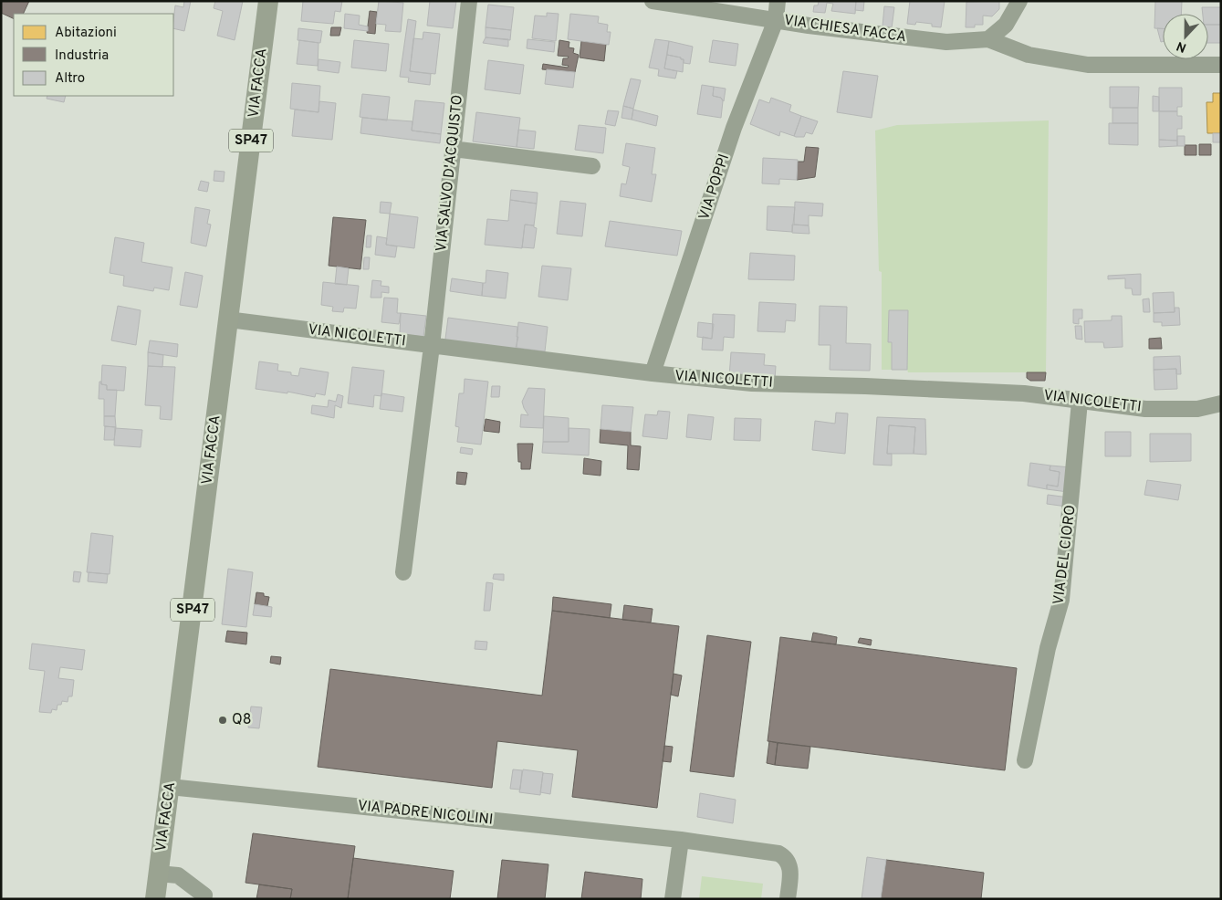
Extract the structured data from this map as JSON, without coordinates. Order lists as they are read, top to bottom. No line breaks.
{"streets":{"main road":["VIA FACCA","SP47"],"street":["VIA CHIESA FACCA","VIA SALVO D'ACQUISTO","VIA POPPI","VIA NICOLETTI","VIA DEL CIORO","VIA PADRE NICOLINI"]},"crossings":[["VIA CHIESA FACCA","VIA POPPI"],["VIA FACCA","VIA NICOLETTI"],["VIA FACCA","VIA PADRE NICOLINI"],["VIA SALVO D'ACQUISTO","VIA NICOLETTI"],["VIA POPPI","VIA NICOLETTI"],["VIA NICOLETTI","VIA DEL CIORO"]],"places":["Q8"],"legend":["Abitazioni","Industria","Altro"],"north":"bottom"}
